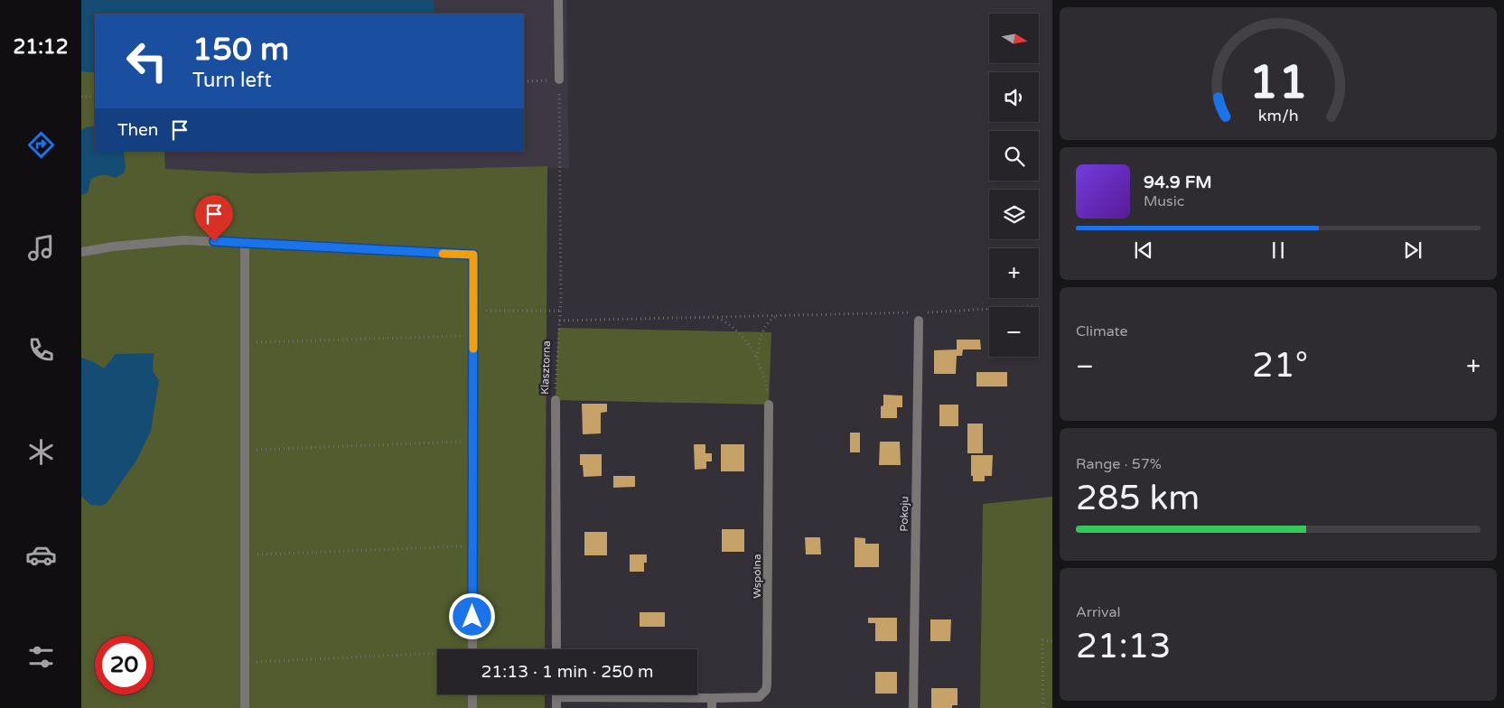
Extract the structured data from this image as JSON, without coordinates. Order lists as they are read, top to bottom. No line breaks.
{"streets":{"street":["Klasztorna","Pokoju","Wspólna"]},"north":"right","page":{"tabs":"21:12","map_buttons":["+","−"],"turn":["150 m","Turn left"],"then":"Then","song":["94.9 FM","Music"],"tile":["Climate",["Range · 57%","285 km"],["Arrival","21:13"]],"heat":["−","21°","+"],"limit":"20","trip":"21:13 · 1 min · 250 m","gauge":["11","km/h"]}}
